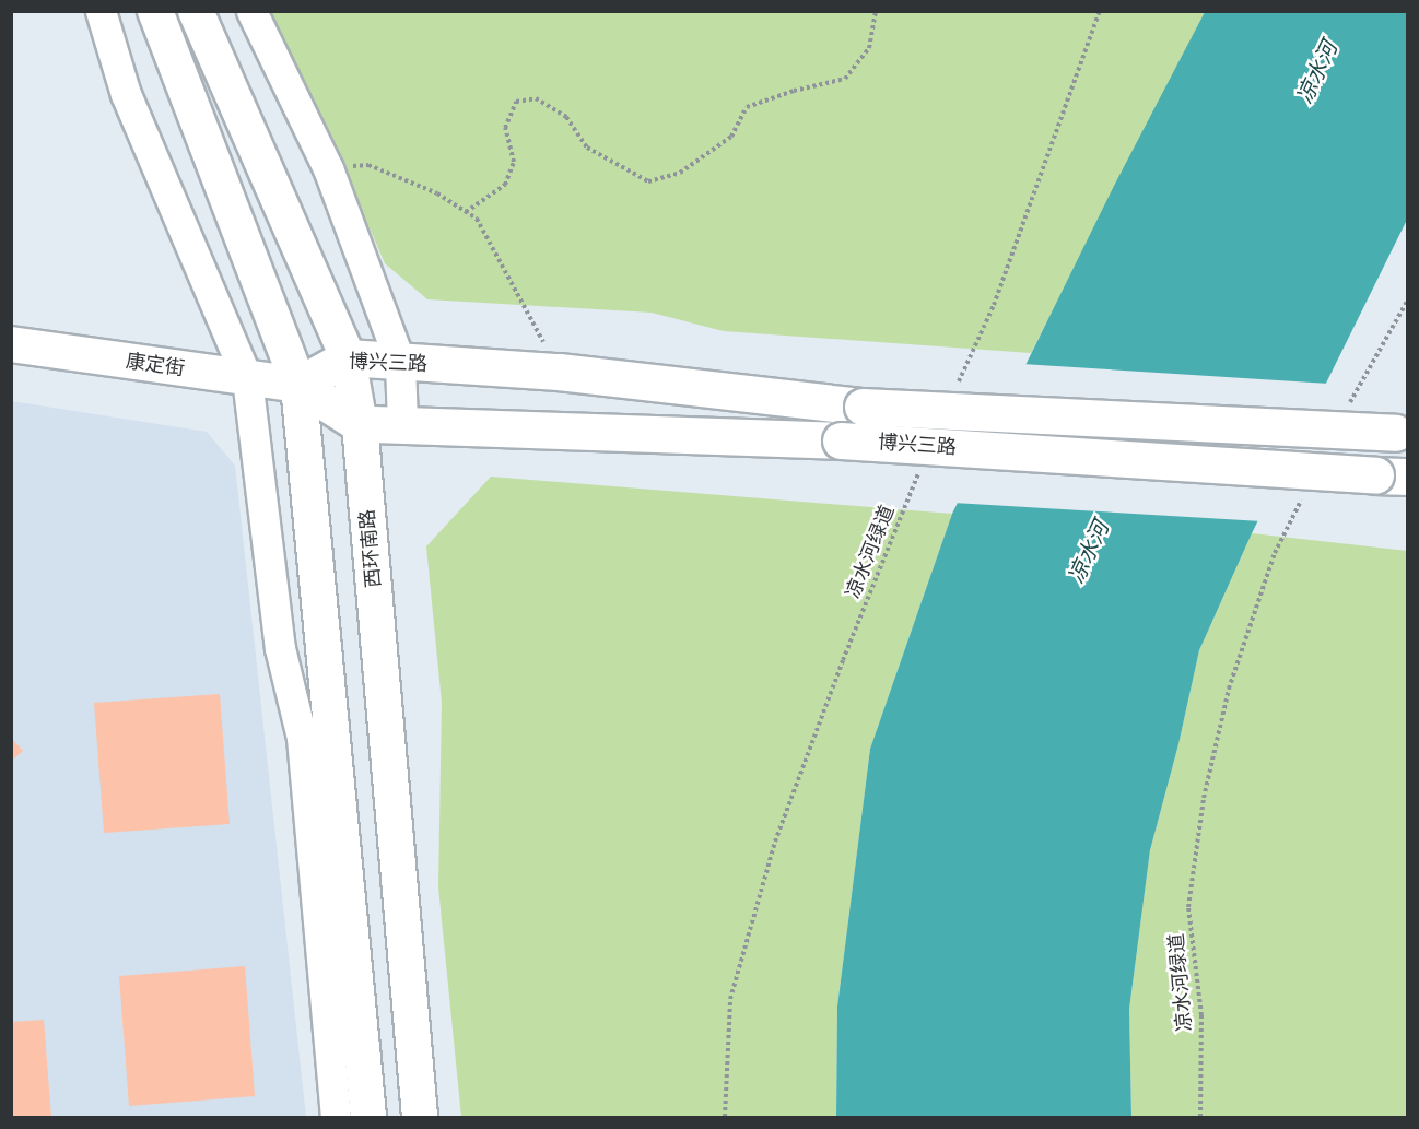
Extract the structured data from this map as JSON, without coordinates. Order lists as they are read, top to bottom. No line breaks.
{"streets":{"main road":["博兴三路","康定街","西环南路"],"path":["凉水河绿道"]},"crossings":[["博兴三路","康定街"],["博兴三路","西环南路"]],"water":["凉水河"]}
